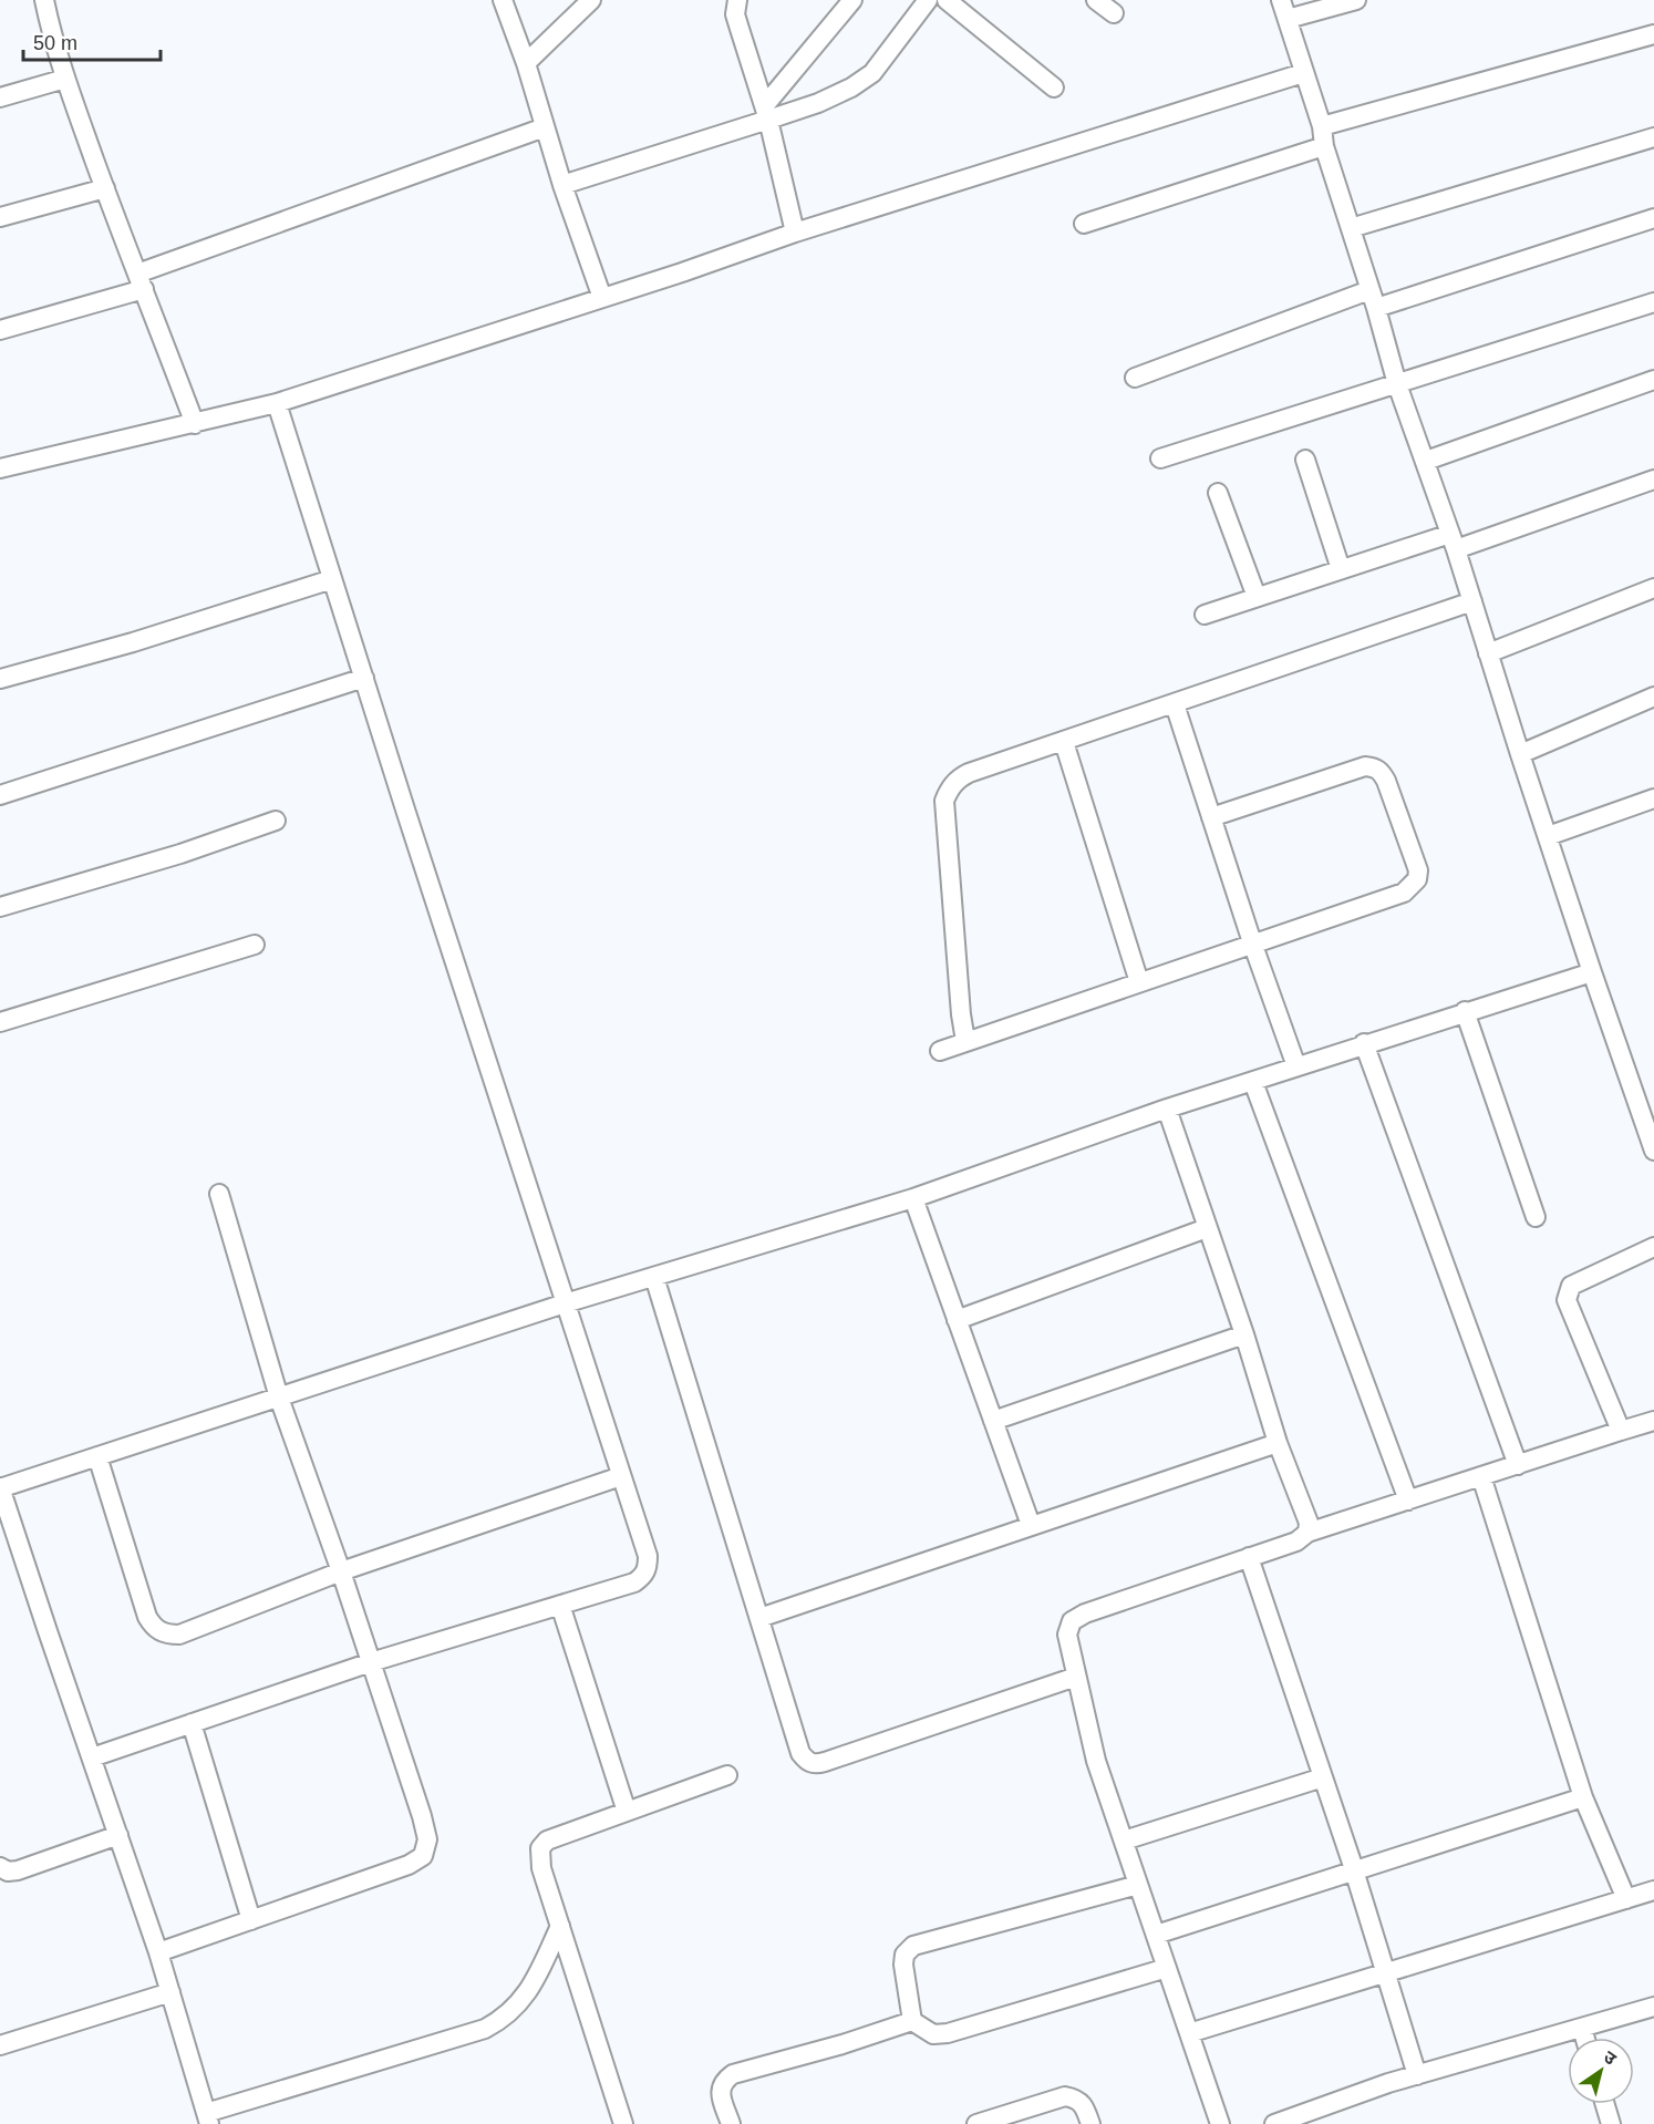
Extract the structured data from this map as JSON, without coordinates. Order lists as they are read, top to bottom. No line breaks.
{"scale_bar":"50 m","north":"top right"}
